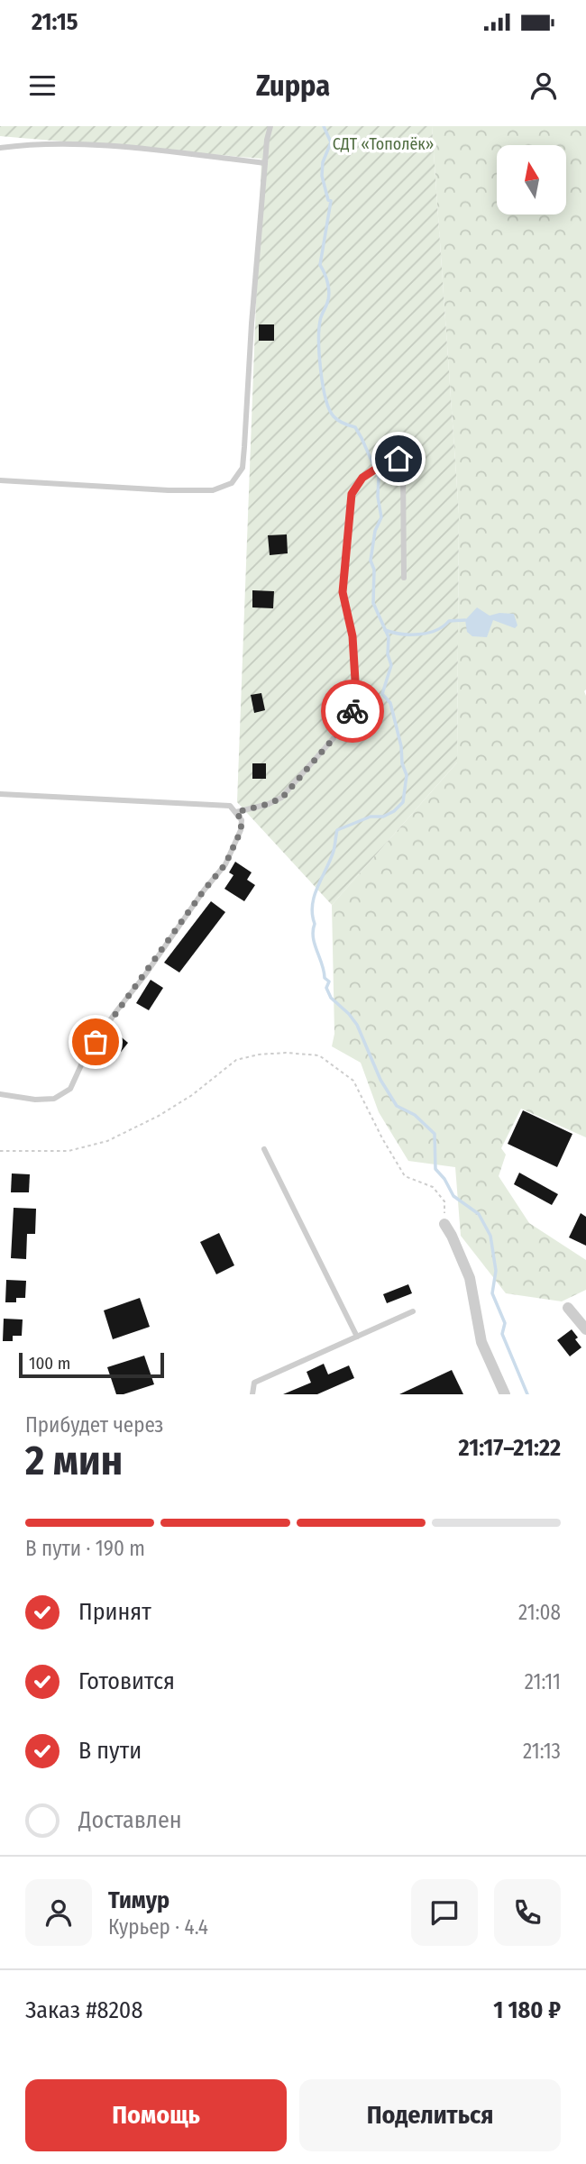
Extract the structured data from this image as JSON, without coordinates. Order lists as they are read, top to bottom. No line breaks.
{"parks":["СДТ «Тополёк»"],"scale_bar":"100 m","north":"top","page":{"status":"21:15","header":"Zuppa","scale":"100 m","heading":["2 мин","Прибудет через","21:17–21:22"],"panel":["Тимур","Курьер · 4.4","Заказ #8208","1 180 ₽"],"bar":"В пути · 190 m","list":[["Принят","21:08"],["Готовится","21:11"],["В пути","21:13"],"Доставлен"],"buttons":["Помощь","Поделиться"]}}
